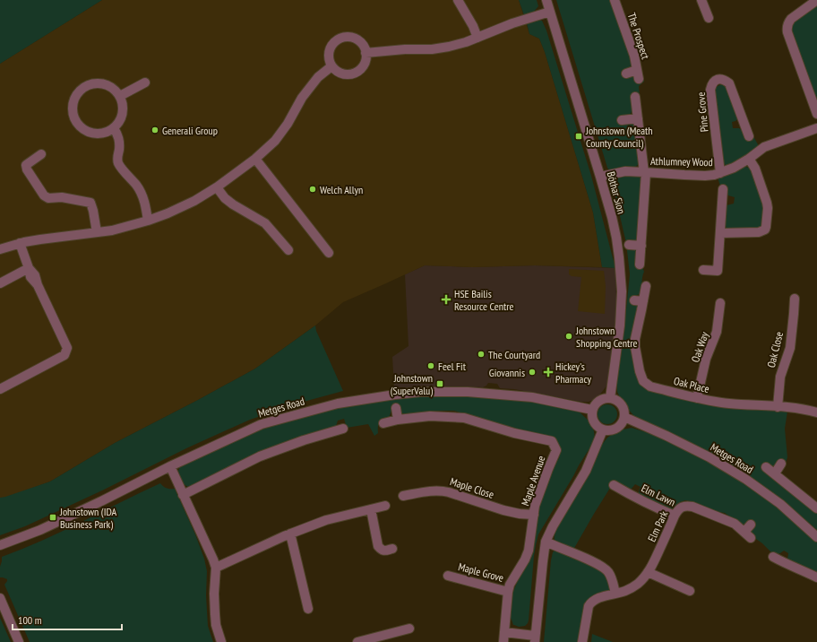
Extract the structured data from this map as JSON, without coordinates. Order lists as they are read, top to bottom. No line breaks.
{"streets":{"street":["The Prospect","Pine Grove","Athlumney Wood","Bóthar Sion","Oak Way","Oak Close","Oak Place","Metges Road","Maple Avenue","Maple Close","Elm Lawn","Elm Park","Maple Grove"]},"crossings":[["Pine Grove","Athlumney Wood"],["Athlumney Wood","Bóthar Sion"],["Bóthar Sion","Metges Road"],["Oak Way","Oak Place"],["Oak Close","Oak Place"],["Maple Avenue","Maple Close"],["Maple Avenue","Maple Grove"],["Elm Lawn","Elm Park"]],"places":{"other":["Generali Group","Welch Allyn","Johnstown Shopping Centre","The Courtyard","Feel Fit","Giovannis"],"transit":["Johnstown (Meath County Council)","Johnstown (SuperValu)","Johnstown (IDA Business Park)"],"health":["HSE Bailis Resource Centre","Hickey's Pharmacy"]},"scale_bar":"100 m"}
